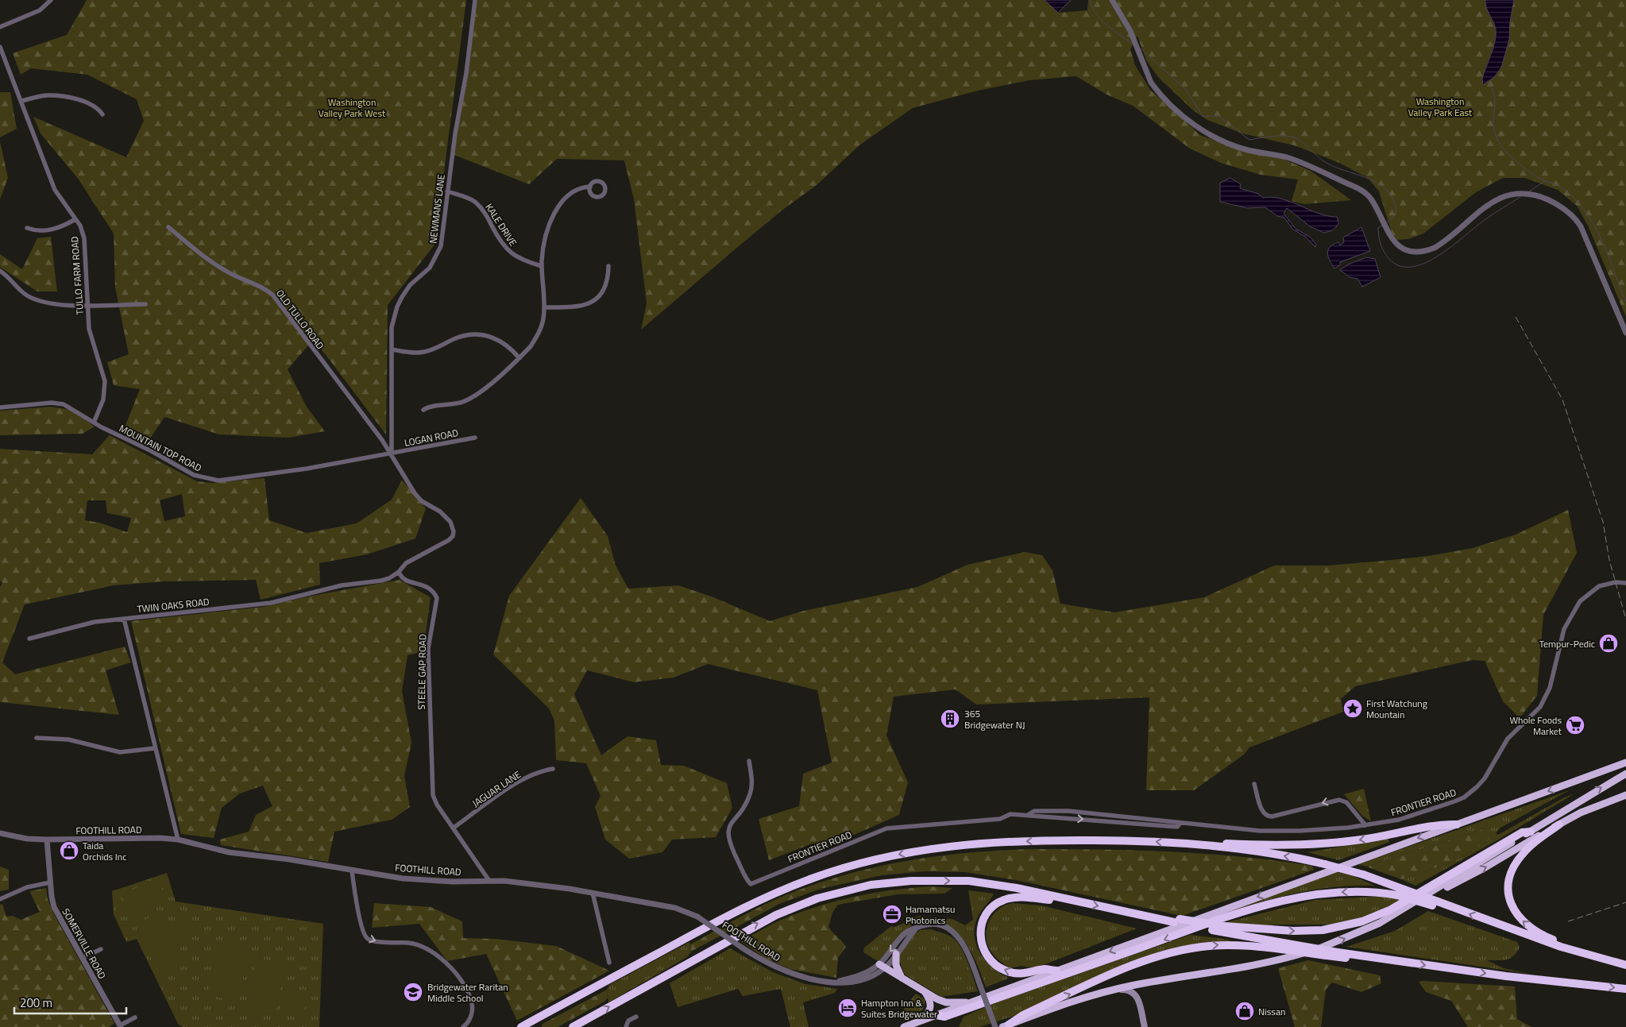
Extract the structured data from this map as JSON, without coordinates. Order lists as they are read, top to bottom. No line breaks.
{"streets":{"street":["NEWMANS LANE","KALE DRIVE","TULLO FARM ROAD","OLD TULLO ROAD","LOGAN ROAD","MOUNTAIN TOP ROAD","TWIN OAKS ROAD","STEELE GAP ROAD","JAGUAR LANE","FRONTIER ROAD","FOOTHILL ROAD","SOMERVILLE ROAD"]},"crossings":[["NEWMANS LANE","KALE DRIVE"],["NEWMANS LANE","OLD TULLO ROAD"],["NEWMANS LANE","LOGAN ROAD"],["NEWMANS LANE","MOUNTAIN TOP ROAD"],["TULLO FARM ROAD","MOUNTAIN TOP ROAD"],["OLD TULLO ROAD","LOGAN ROAD"],["OLD TULLO ROAD","MOUNTAIN TOP ROAD"],["LOGAN ROAD","MOUNTAIN TOP ROAD"],["TWIN OAKS ROAD","STEELE GAP ROAD"],["TWIN OAKS ROAD","FOOTHILL ROAD"],["STEELE GAP ROAD","JAGUAR LANE"],["STEELE GAP ROAD","FOOTHILL ROAD"],["FOOTHILL ROAD","SOMERVILLE ROAD"]],"parks":["Washington Valley Park East","Washington Valley Park West"],"places":{"shop":["Tempur-Pedic","Taida Orchids Inc","Nissan"],"place":["First Watchung Mountain"],"building":["365 Bridgewater NJ"],"supermarket":["Whole Foods Market"],"office":["Hamamatsu Photonics"],"school or university":["Bridgewater Raritan Middle School"],"hotel":["Hampton Inn & Suites Bridgewater"]},"scale_bar":"200 m"}
